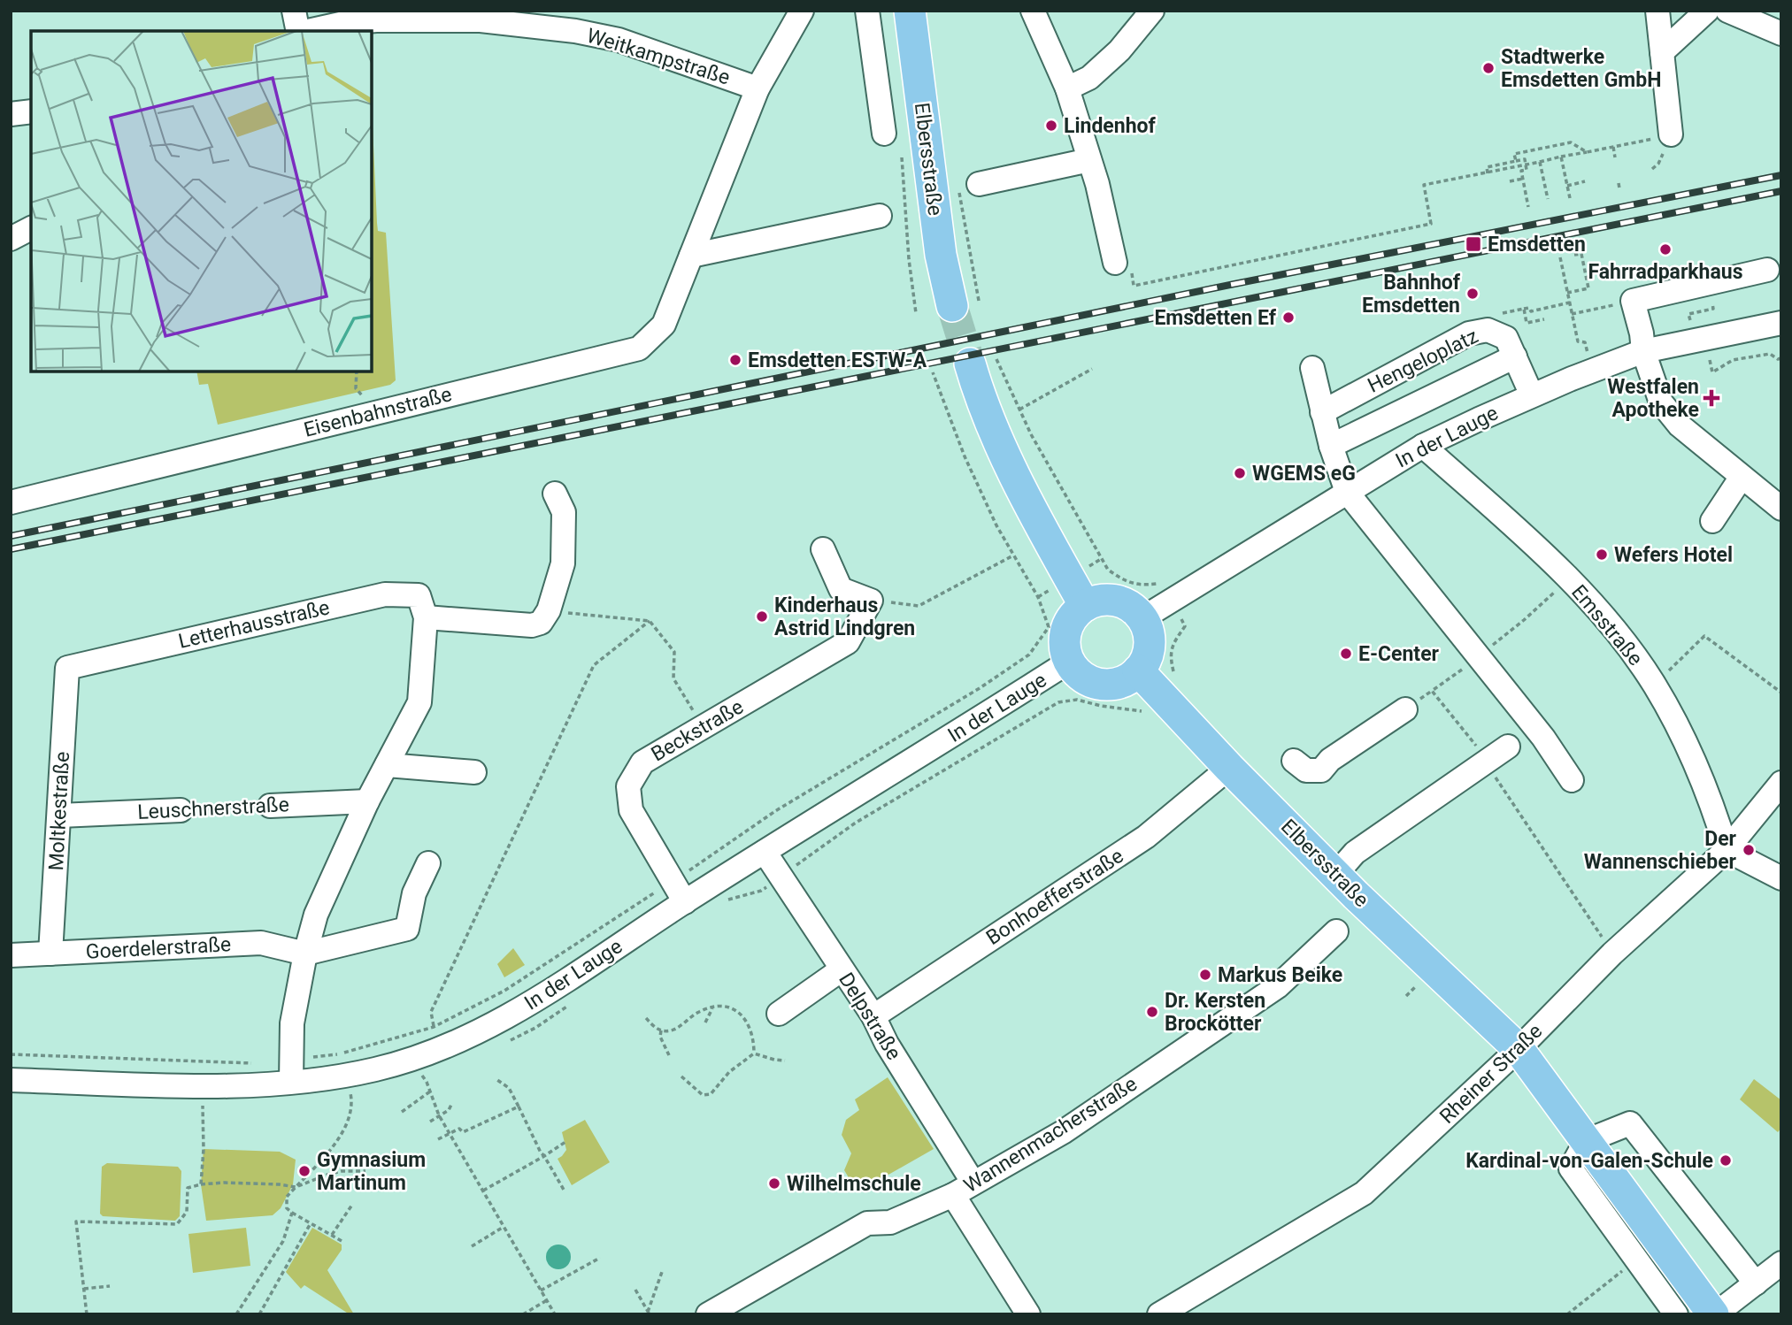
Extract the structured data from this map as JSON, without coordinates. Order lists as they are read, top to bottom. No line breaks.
{"streets":{"main road":["Elbersstraße"],"street":["Weitkampstraße","Hengeloplatz","Eisenbahnstraße","In der Lauge","Letterhausstraße","Emsstraße","Beckstraße","Leuschnerstraße","Moltkestraße","Bonhoefferstraße","Goerdelerstraße","Delpstraße","Rheiner Straße","Wannenmacherstraße"]},"crossings":[["Weitkampstraße","Eisenbahnstraße"],["Elbersstraße","In der Lauge"],["Elbersstraße","Bonhoefferstraße"],["Elbersstraße","Rheiner Straße"],["Hengeloplatz","In der Lauge"],["In der Lauge","Emsstraße"],["In der Lauge","Beckstraße"],["In der Lauge","Delpstraße"],["Letterhausstraße","Moltkestraße"],["Emsstraße","Rheiner Straße"],["Leuschnerstraße","Moltkestraße"],["Moltkestraße","Goerdelerstraße"],["Bonhoefferstraße","Delpstraße"],["Delpstraße","Wannenmacherstraße"]],"places":{"other":["Stadtwerke Emsdetten GmbH","Lindenhof","Fahrradparkhaus","Bahnhof Emsdetten","Emsdetten Ef","Emsdetten ESTW-A","WGEMS eG","Wefers Hotel","Kinderhaus Astrid Lindgren","E-Center","Der Wannenschieber","Markus Beike","Dr. Kersten Brockötter","Kardinal-von-Galen-Schule","Gymnasium Martinum","Wilhelmschule"],"transit":["Emsdetten"],"health":["Westfalen Apotheke"]}}
